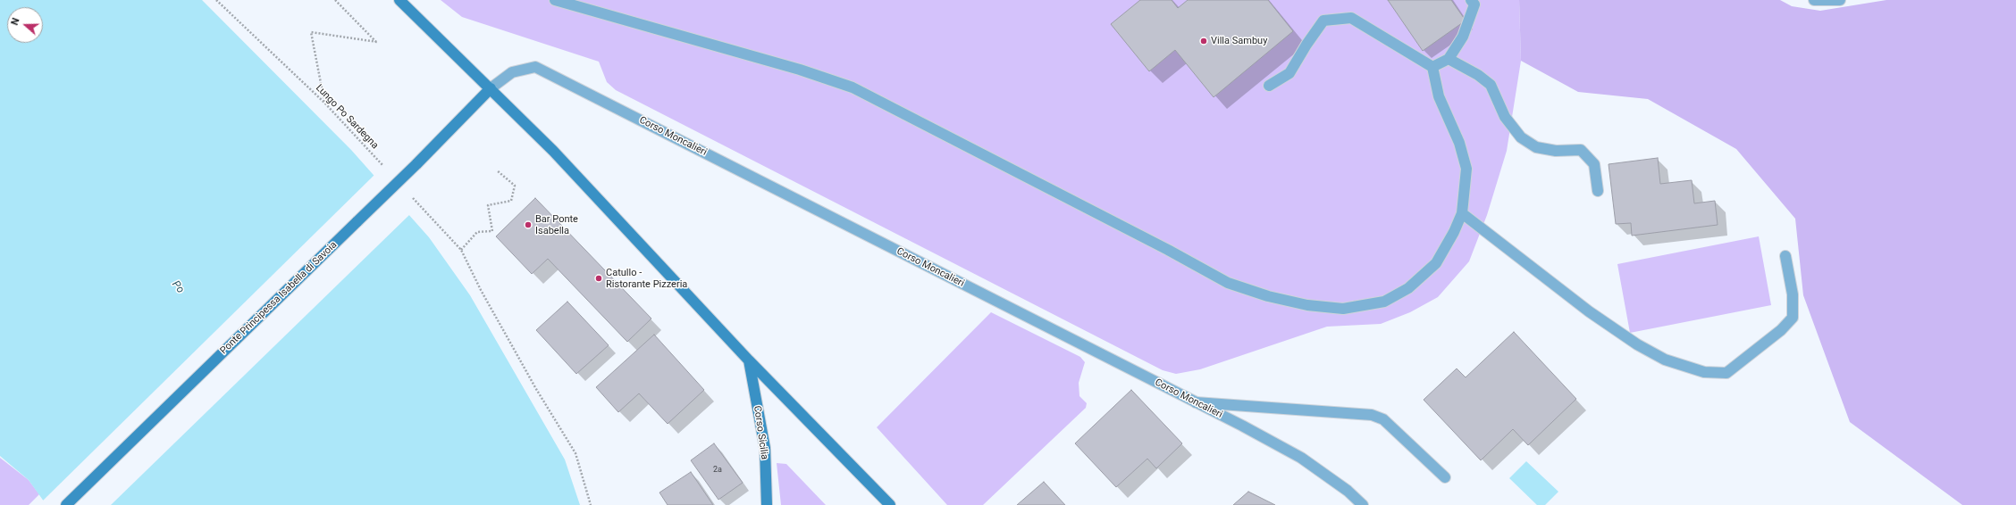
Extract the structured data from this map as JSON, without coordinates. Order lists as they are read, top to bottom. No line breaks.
{"streets":{"street":["Corso Moncalieri","Ponte Principessa Isabella di Savoia","Corso Sicilia"],"path":["Lungo Po Sardegna"]},"crossings":[["Corso Moncalieri","Ponte Principessa Isabella di Savoia"]],"water":["Po"],"places":["Villa Sambuy","Bar Ponte Isabella","Catullo - Ristorante Pizzeria"],"house_numbers":["2a"],"north":"left"}
